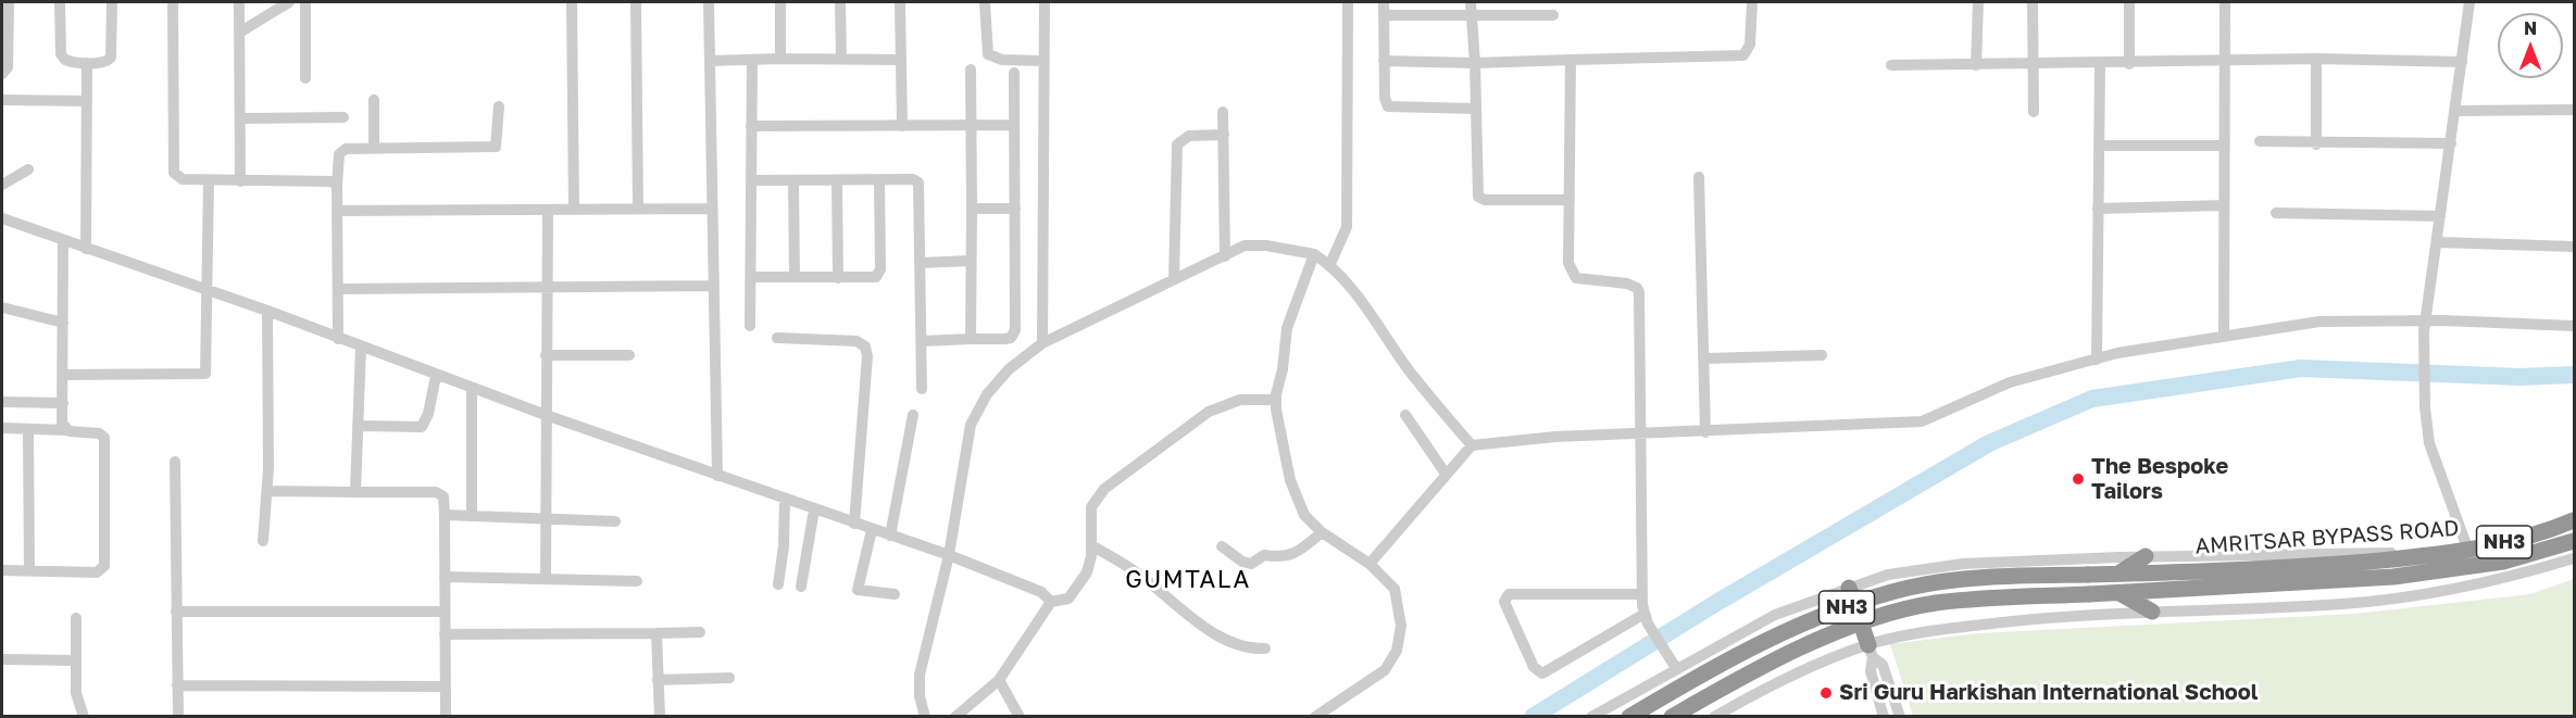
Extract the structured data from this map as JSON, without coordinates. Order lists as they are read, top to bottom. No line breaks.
{"streets":{"highway":["AMRITSAR BYPASS ROAD","NH3"]},"crossings":[["AMRITSAR BYPASS ROAD","NH3"]],"districts":["GUMTALA"],"places":["The Bespoke Tailors","Sri Guru Harkishan International School"],"north":"top"}
